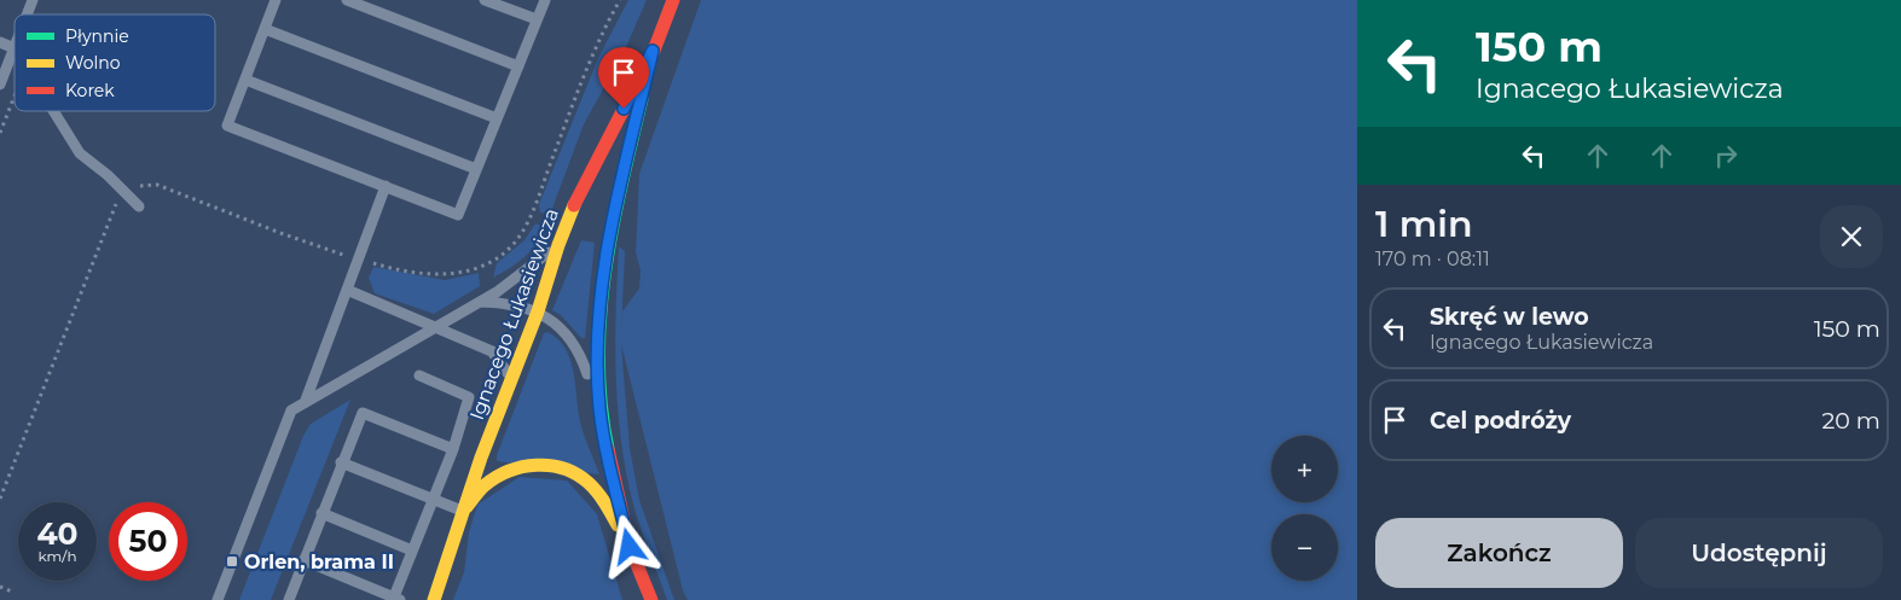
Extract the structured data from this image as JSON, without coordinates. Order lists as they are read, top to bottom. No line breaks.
{"streets":{"main road":["Ignacego Łukasiewicza"]},"places":{"transit":["Orlen, brama II"]},"legend":["Płynnie","Wolno","Korek"],"page":{"turn":["150 m","Ignacego Łukasiewicza"],"heading":["1 min","170 m · 08:11"],"list":[{"name":"Skręć w lewo","note":"Ignacego Łukasiewicza","value":"150 m"},{"name":"Cel podróży","value":"20 m"}],"map_buttons":["+","−"],"speed":"40 km/h","limit":"50","buttons":["Zakończ","Udostępnij"]}}
